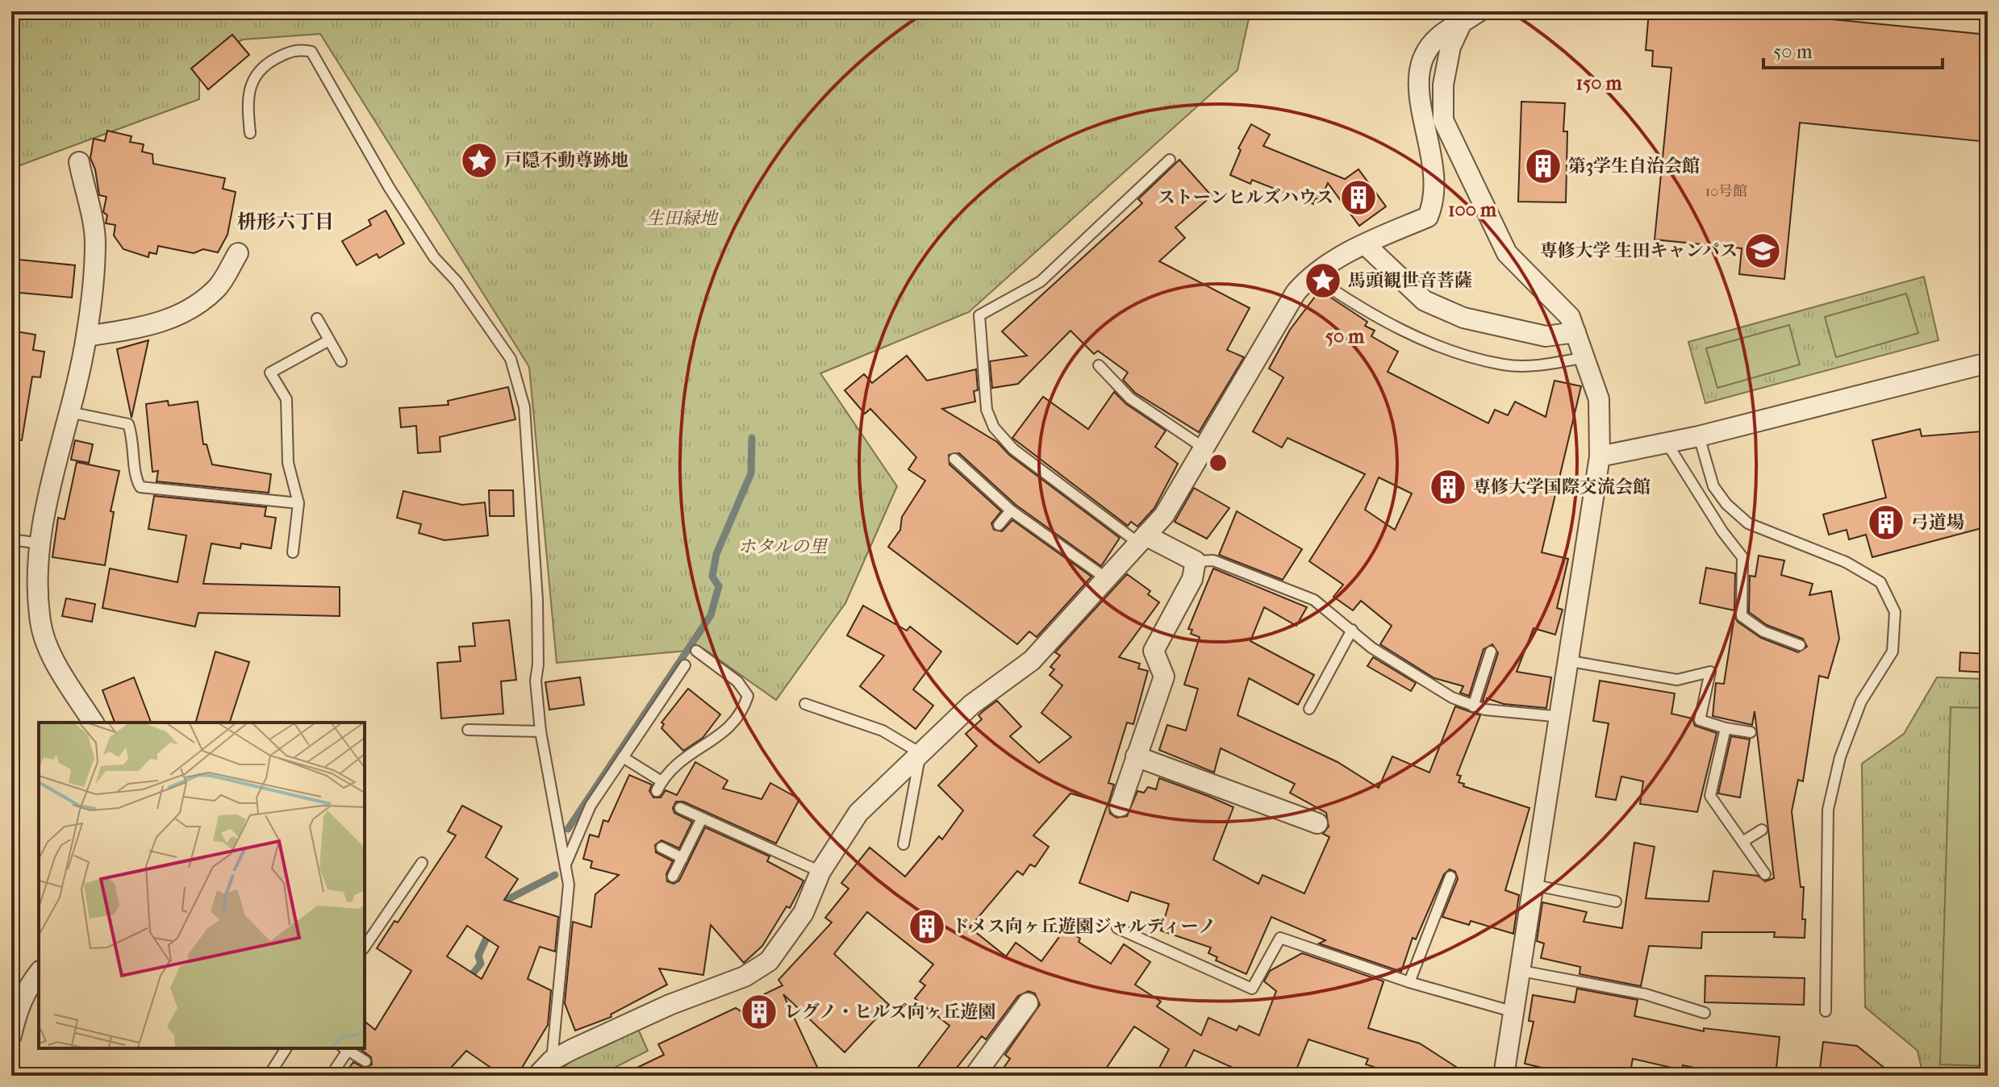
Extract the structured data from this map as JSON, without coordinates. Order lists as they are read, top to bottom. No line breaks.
{"districts":["枡形六丁目"],"parks":["生田緑地","ホタルの里"],"places":{"place":["戸隠不動尊跡地","馬頭観世音菩薩"],"building":["第3学生自治会館","ストーンヒルズハウス","専修大学国際交流会館","弓道場","ドメス向ヶ丘遊園ジャルディーノ","レグノ・ヒルズ向ヶ丘遊園"],"school or university":["専修大学 生田キャンパス"]},"house_numbers":["10号館"],"scale_bar":"50 m","rings":["150 m","100 m","50 m"]}
